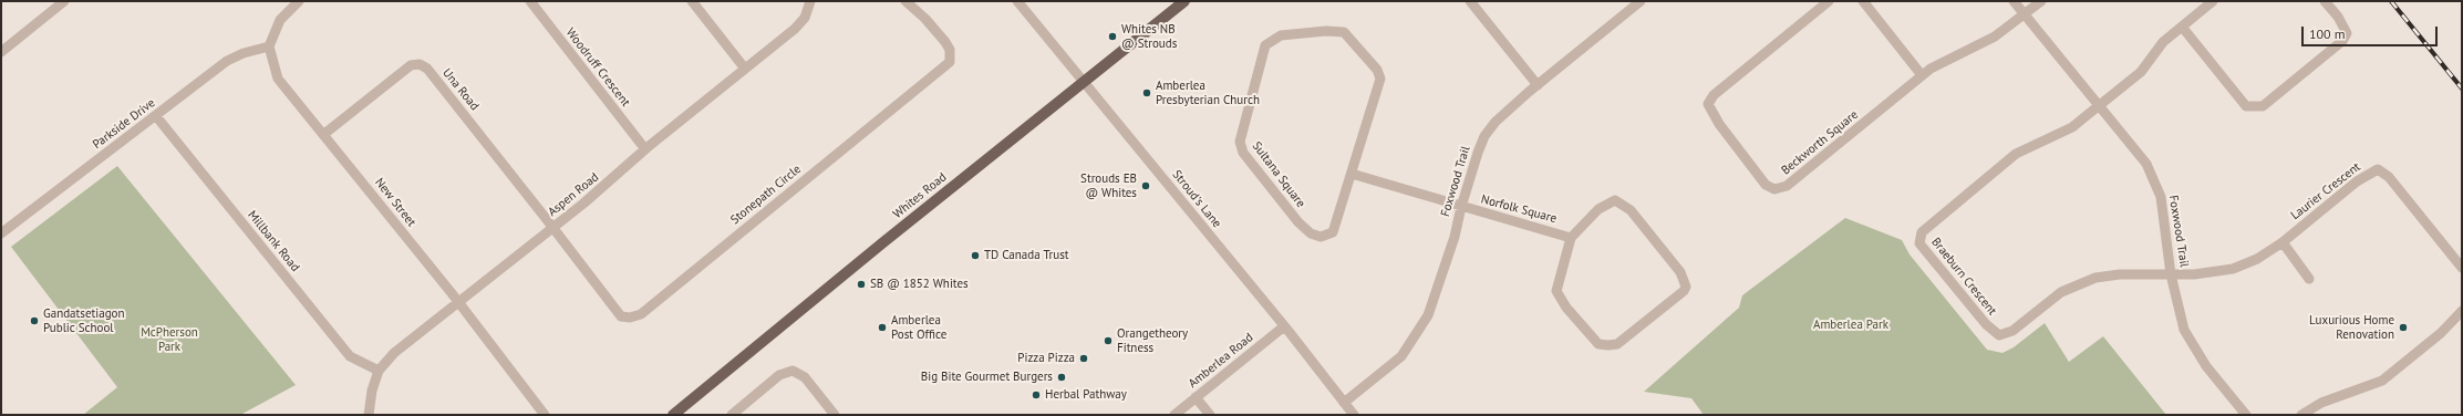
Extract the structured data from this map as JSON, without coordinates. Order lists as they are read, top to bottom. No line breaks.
{"streets":{"main road":["Whites Road"],"street":["Woodruff Crescent","Una Road","Parkside Drive","Beckworth Square","Sultana Square","Foxwood Trail","Laurier Crescent","Aspen Road","Stonepath Circle","Stroud's Lane","New Street","Norfolk Square","Millbank Road","Braeburn Crescent","Amberlea Road"]},"crossings":[["Woodruff Crescent","Aspen Road"],["Una Road","Aspen Road"],["Una Road","Stonepath Circle"],["Una Road","New Street"],["Parkside Drive","New Street"],["Parkside Drive","Millbank Road"],["Beckworth Square","Foxwood Trail"],["Foxwood Trail","Laurier Crescent"],["Foxwood Trail","Stroud's Lane"],["Foxwood Trail","Norfolk Square"],["Foxwood Trail","Braeburn Crescent"],["Laurier Crescent","Braeburn Crescent"],["Aspen Road","Stonepath Circle"],["Aspen Road","New Street"],["Aspen Road","Millbank Road"],["Whites Road","Stroud's Lane"],["Stroud's Lane","Amberlea Road"]],"parks":["Amberlea Park","McPherson Park"],"places":["Whites NB @ Strouds","Amberlea Presbyterian Church","Strouds EB @ Whites","TD Canada Trust","SB @ 1852 Whites","Gandatsetiagon Public School","Amberlea Post Office","Luxurious Home Renovation","Orangetheory Fitness","Pizza Pizza","Big Bite Gourmet Burgers","Herbal Pathway"],"scale_bar":"100 m"}
